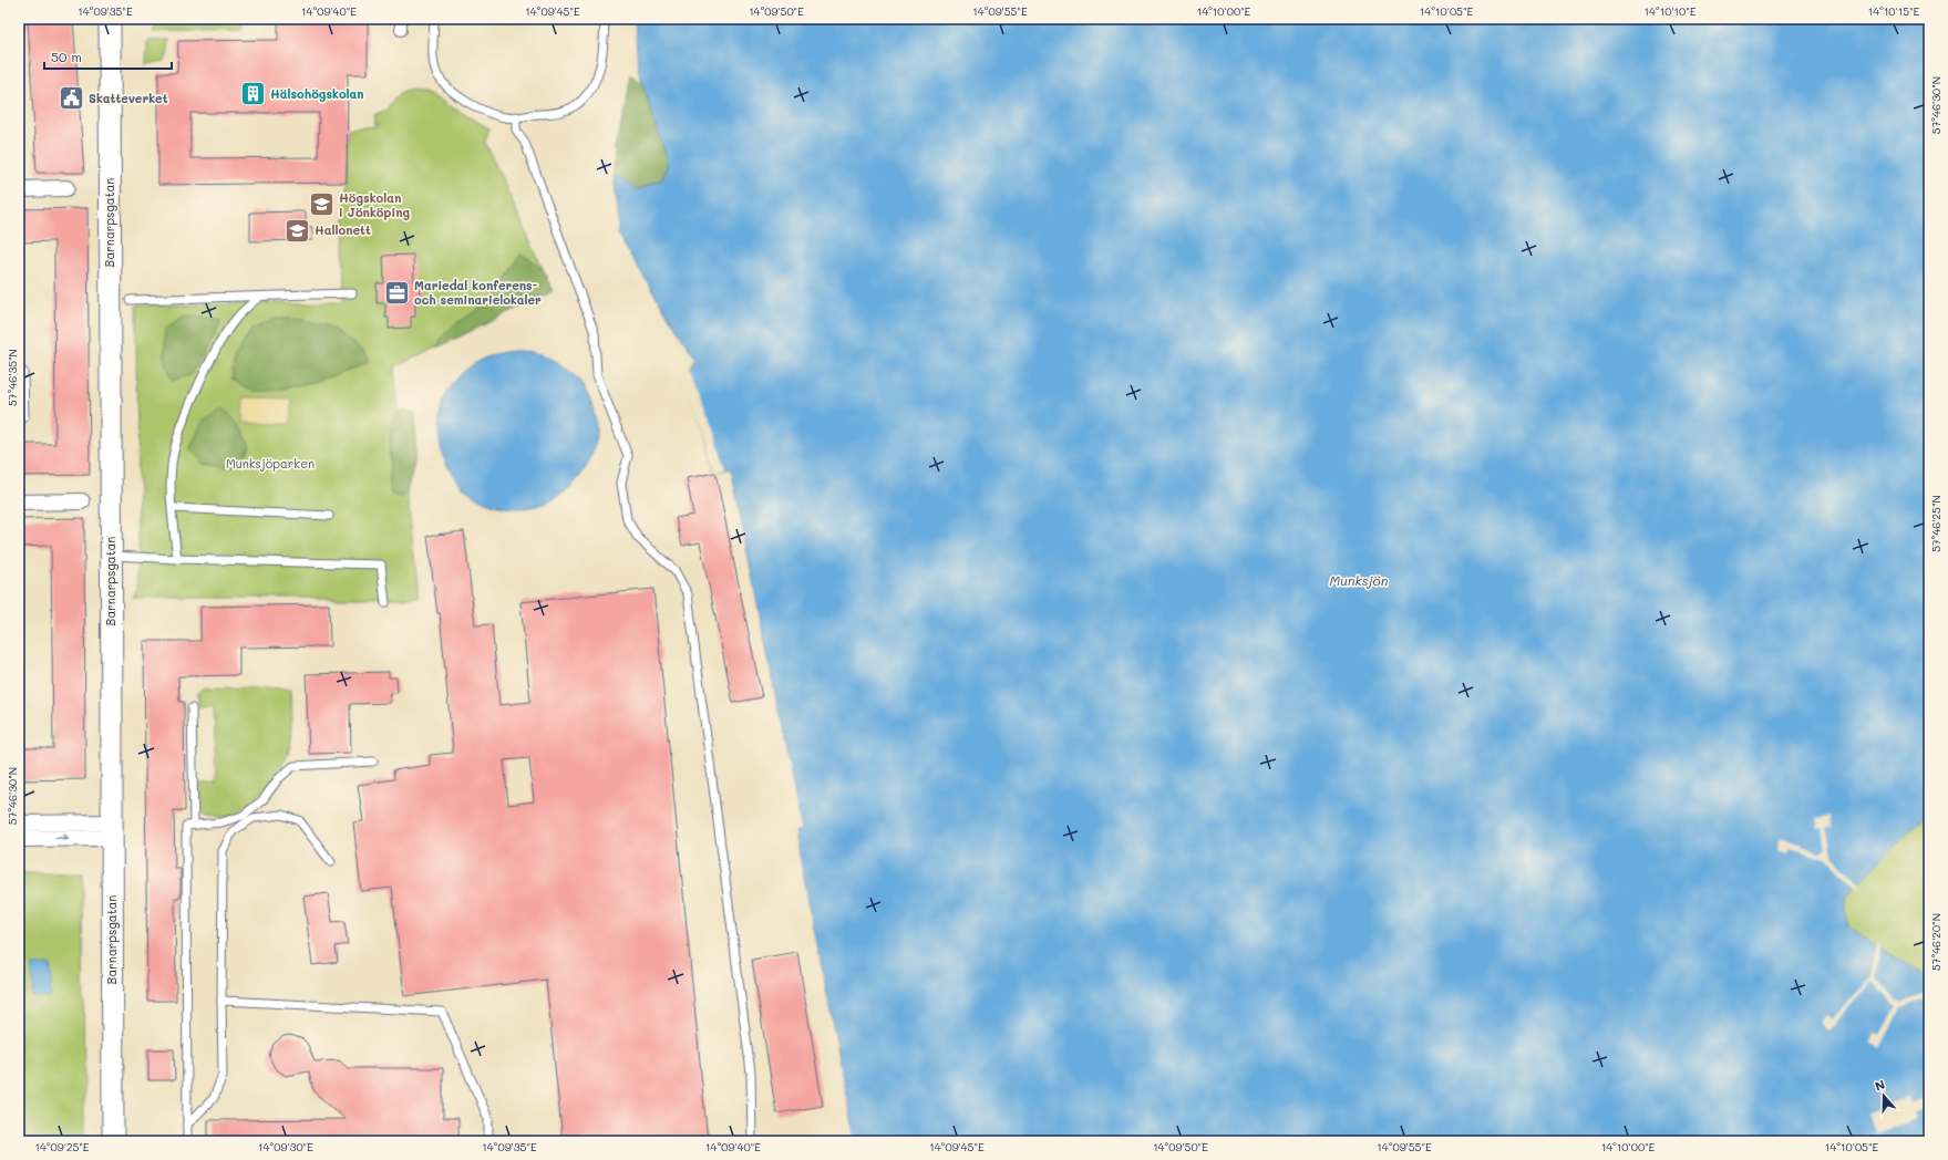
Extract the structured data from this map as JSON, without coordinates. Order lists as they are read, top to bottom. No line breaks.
{"streets":{"main road":["Barnarpsgatan"]},"water":["Munksjön"],"parks":["Munksjöparken"],"places":{"building":["Hälsohögskolan"],"public building":["Skatteverket"],"school or university":["Högskolan i Jönköping","Hallonett"],"office":["Mariedal konferens- och seminarielokaler"]},"scale_bar":"50 m","north":"top","coordinates":["14°09'35\"E","14°09'40\"E","14°09'45\"E","14°09'50\"E","14°09'55\"E","14°10'00\"E","14°10'05\"E","14°10'10\"E","14°10'15\"E","57°46'30\"N","57°46'35\"N","57°46'25\"N","57°46'20\"N","14°09'25\"E","14°09'30\"E"]}
